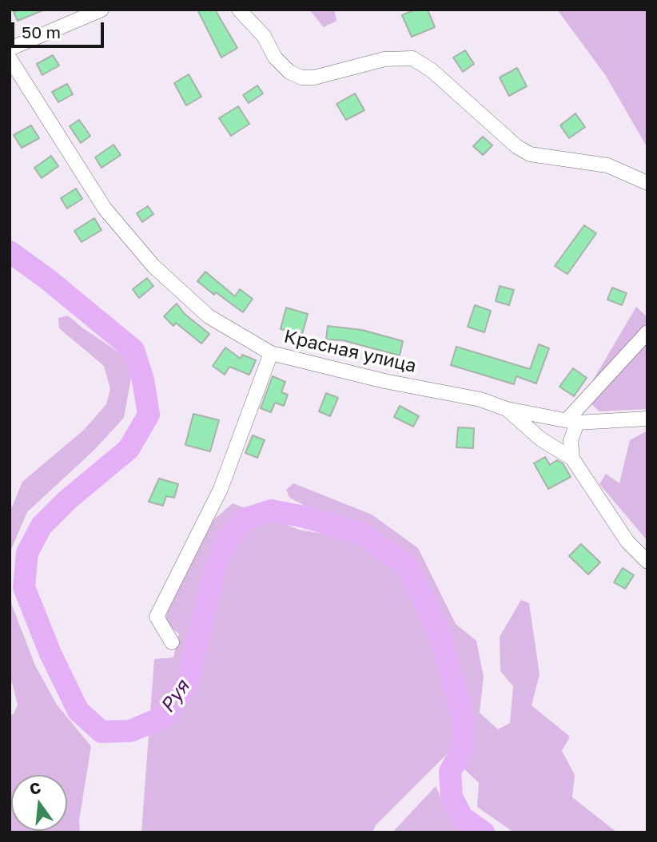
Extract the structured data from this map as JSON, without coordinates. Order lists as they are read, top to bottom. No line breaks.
{"streets":{"street":["Красная улица"]},"water":["Руя"],"scale_bar":"50 m","north":"top"}
